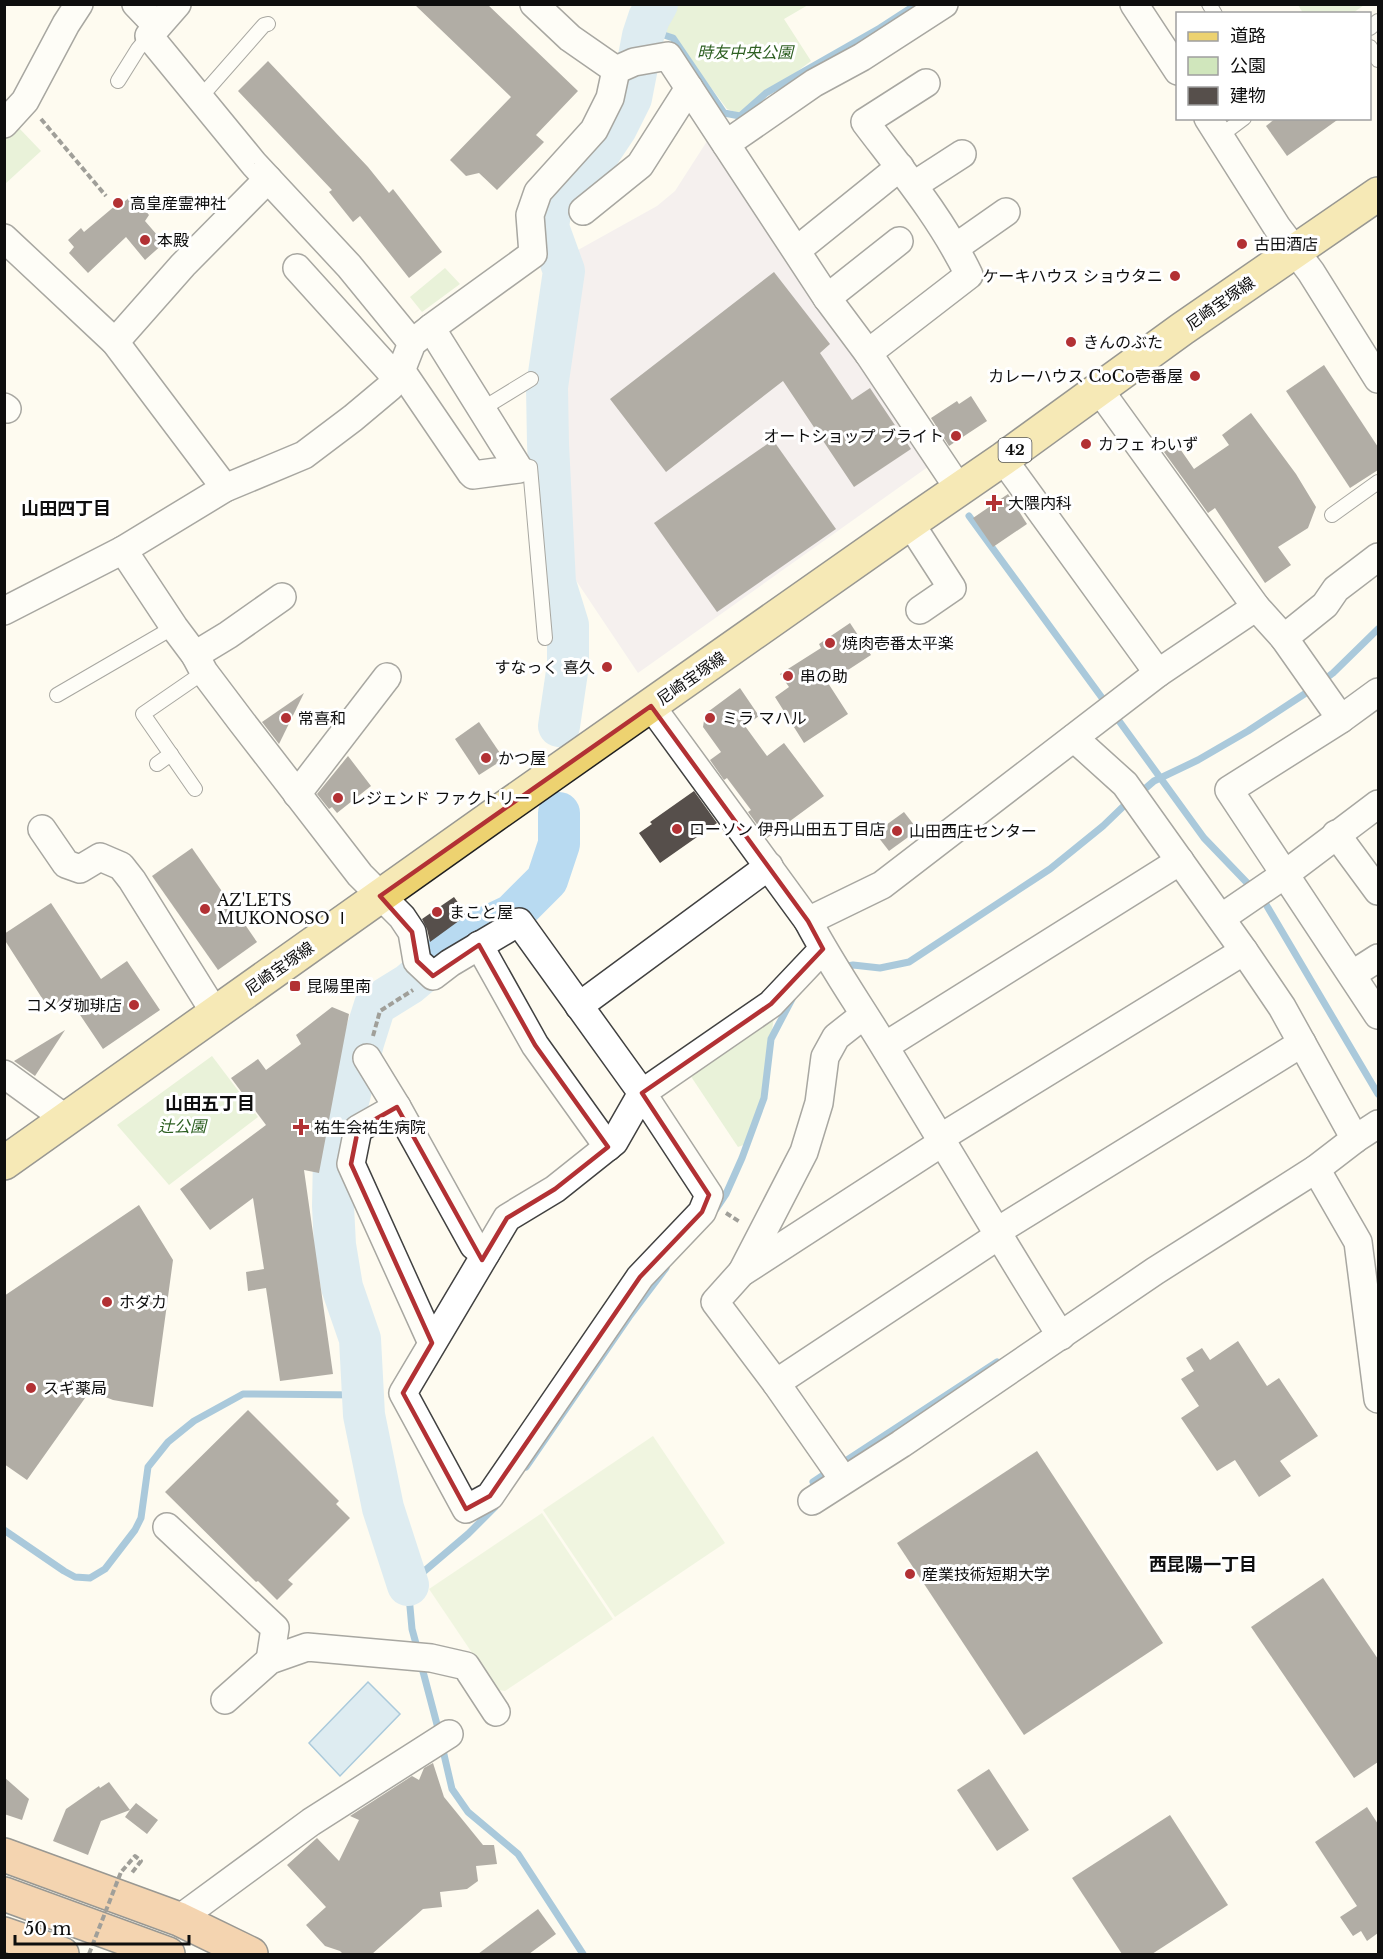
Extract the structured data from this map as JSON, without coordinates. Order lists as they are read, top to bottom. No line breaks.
{"streets":{"main road":["尼崎宝塚線","42"]},"districts":["山田四丁目","山田五丁目","西昆陽一丁目"],"parks":["時友中央公園","辻公園"],"places":{"other":["高皇産霊神社","本殿","古田酒店","ケーキハウス ショウタニ","きんのぶた","カレーハウス CoCo壱番屋","オートショップ ブライト","カフェ わいず","焼肉壱番太平楽","すなっく 喜久","串の助","常喜和","ミラ マハル","かつ屋","レジェンド ファクトリー","ローソン 伊丹山田五丁目店","山田西庄センター","AZ'LETS MUKONOSO Ⅰ","まこと屋","コメダ珈琲店","ホダカ","スギ薬局","産業技術短期大学"],"health":["大隈内科","祐生会祐生病院"],"transit":["昆陽里南"]},"legend":["道路","公園","建物"],"scale_bar":"50 m"}
